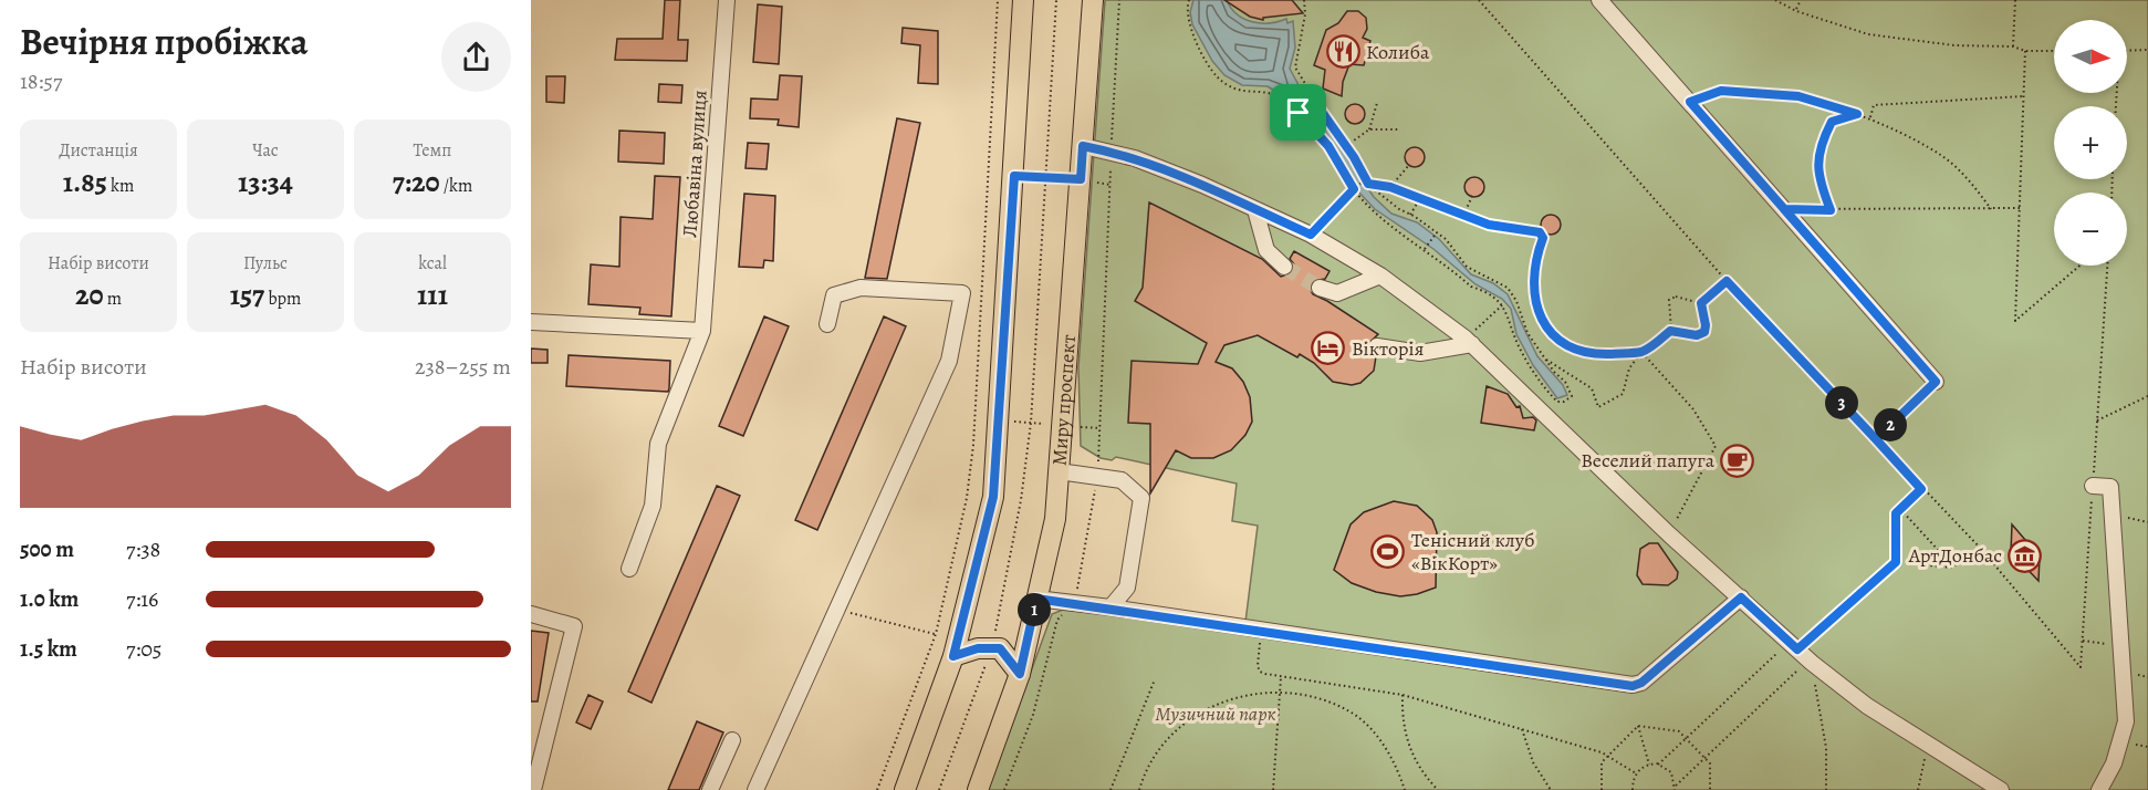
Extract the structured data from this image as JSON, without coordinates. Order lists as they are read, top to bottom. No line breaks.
{"streets":{"main road":["Миру проспект"],"street":["Любавіна вулиця"]},"parks":["Музичний парк"],"places":{"restaurant":["Колиба"],"hotel":["Вікторія"],"cafe":["Веселий папуга"],"sports":["Тенісний клуб «ВікКорт»"],"museum":["АртДонбас"]},"north":"right","page":{"heading":["Вечірня пробіжка","18:57"],"map_buttons":["+","−"],"stats":[["Дистанція","1.85 km"],["Час","13:34"],["Темп","7:20 /km"],["Набір висоти","20 m"],["Пульс","157 bpm"],["kcal","111"]],"chart":["Набір висоти","238–255 m"],"pins":["3","2","1"],"list":[{"name":"500 m","note":"7:38"},{"name":"1.0 km","note":"7:16"},{"name":"1.5 km","note":"7:05"}]}}
